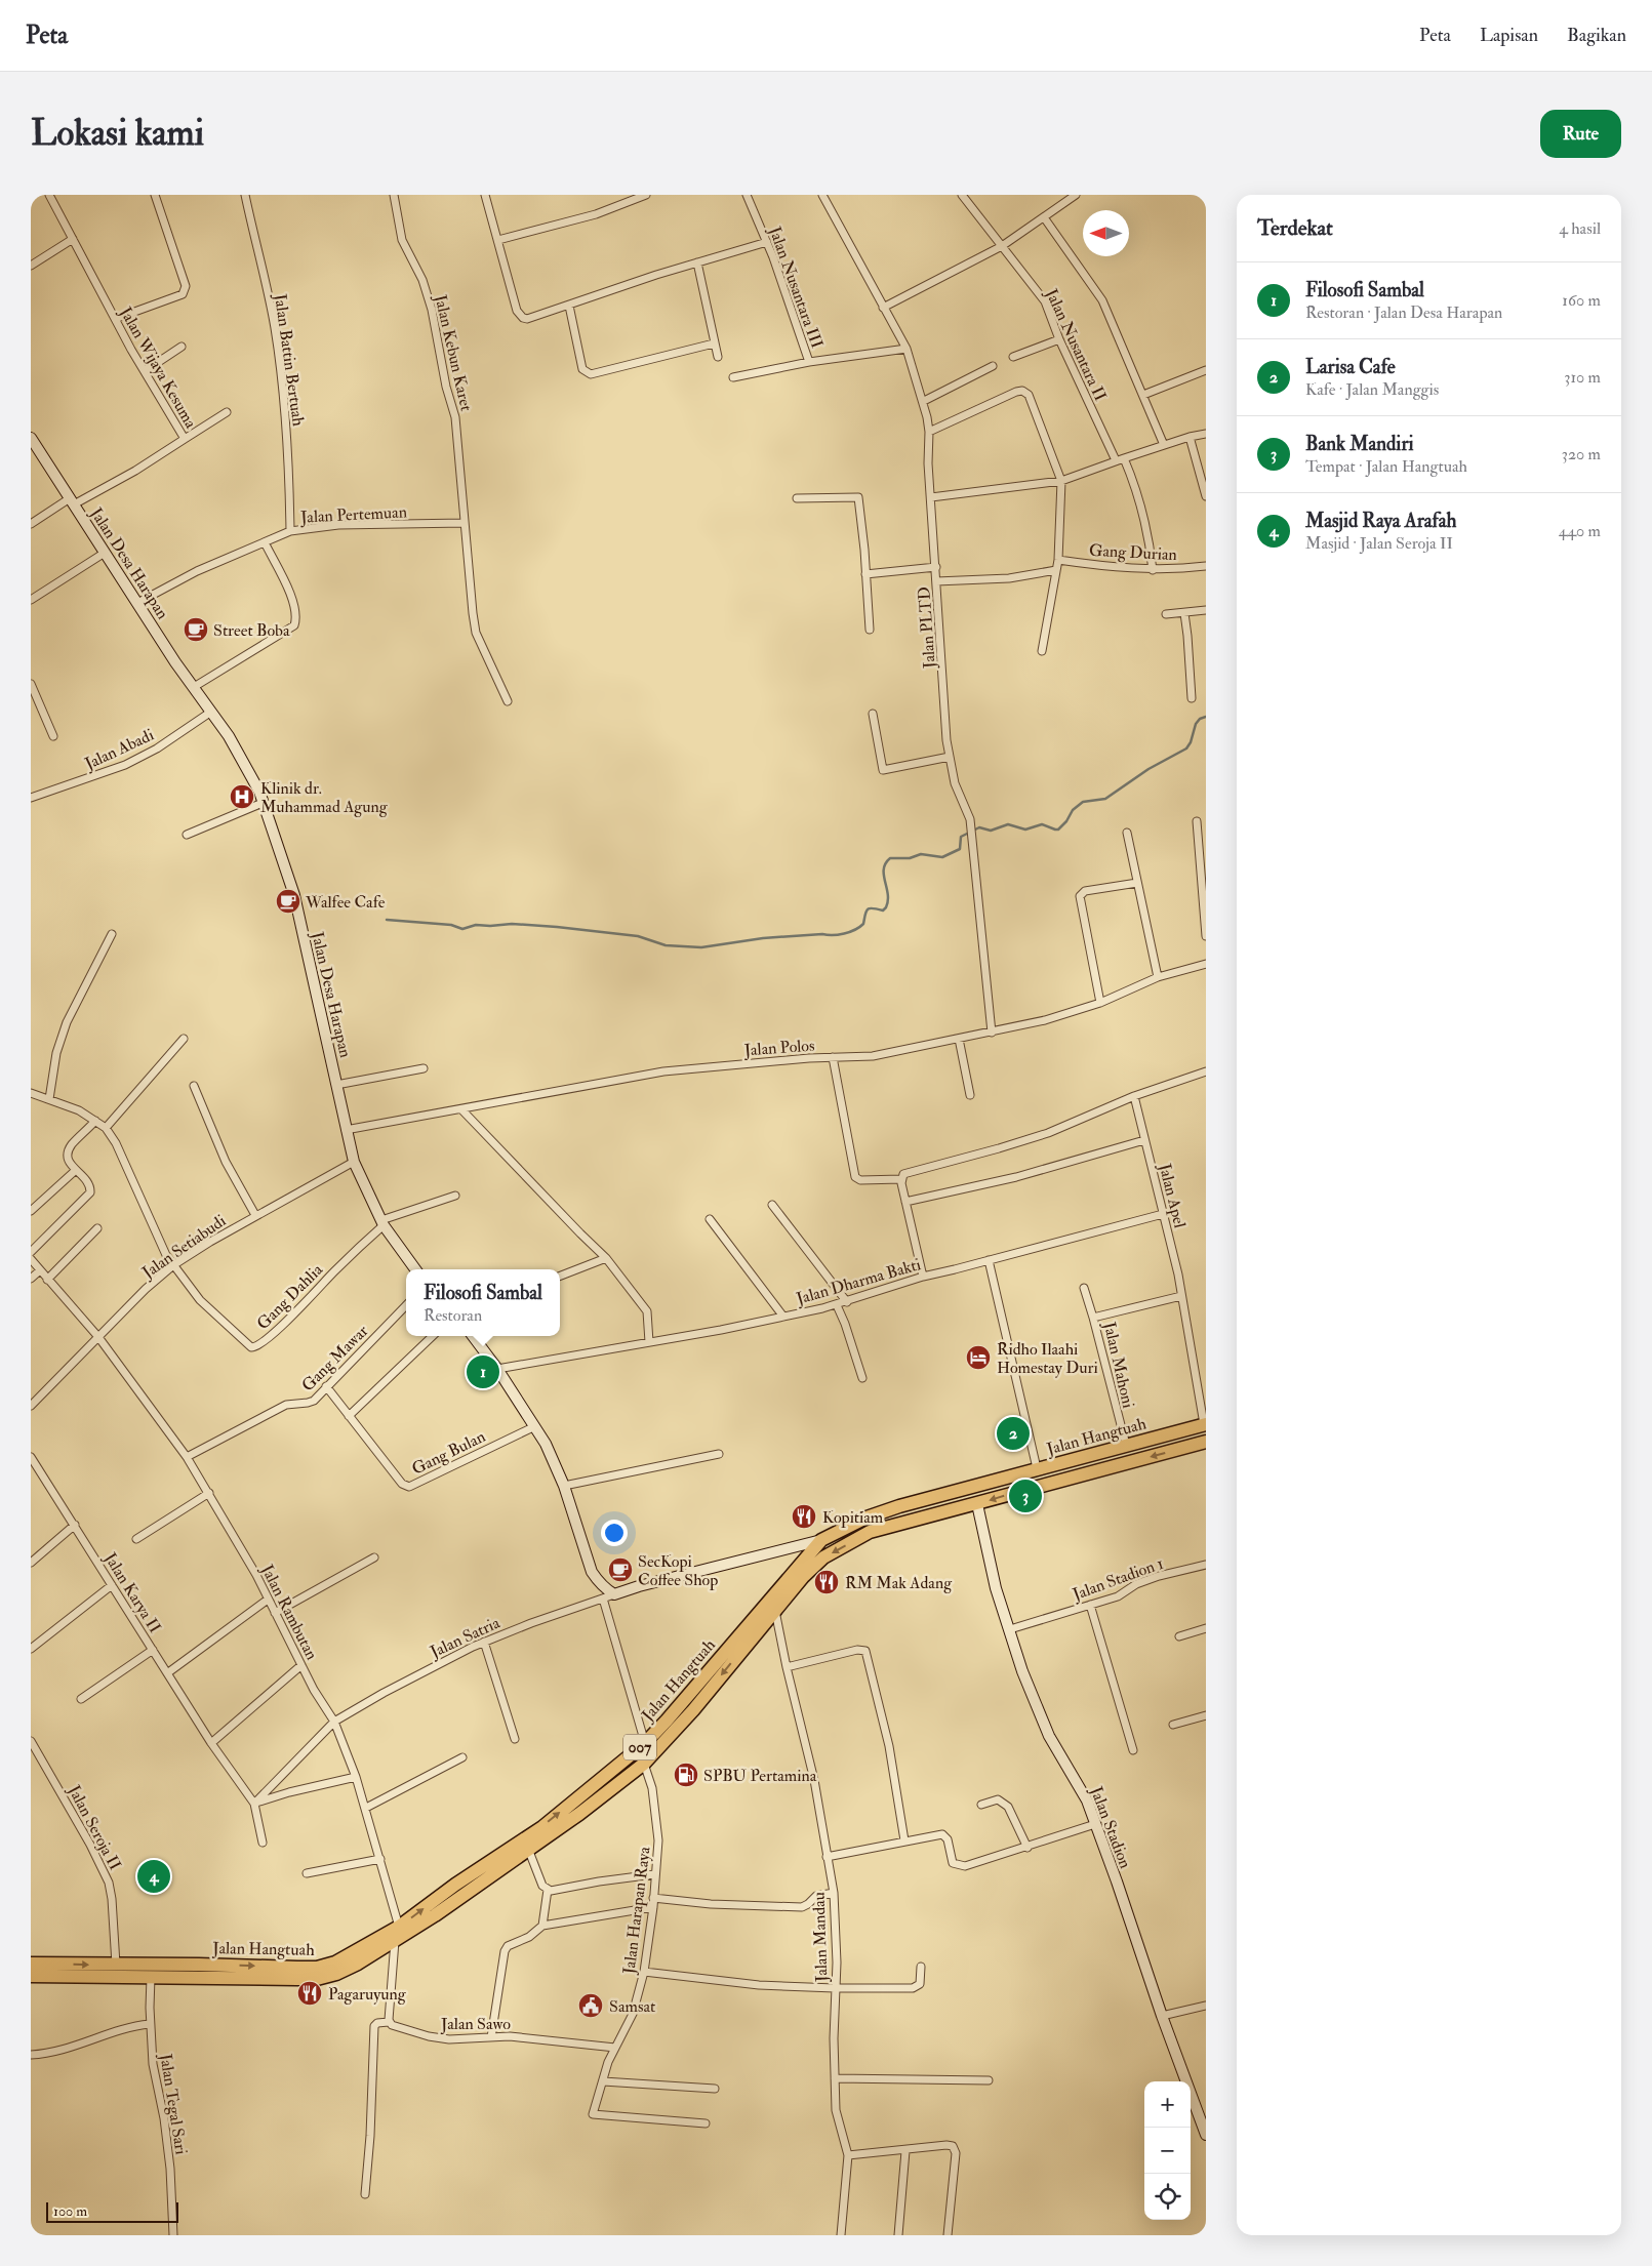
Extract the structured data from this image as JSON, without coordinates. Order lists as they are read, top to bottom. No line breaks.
{"streets":{"highway":["Jalan Hangtuah","007"],"street":["Jalan Nusantara III","Jalan Nusantara II","Jalan Kebun Karet","Jalan Battin Bertuah","Jalan Wijaya Kesuma","Jalan Pertemuan","Gang Durian","Jalan Desa Harapan","Jalan PLTD","Jalan Abadi","Jalan Polos","Jalan Apel","Jalan Setiabudi","Jalan Dharma Bakti","Gang Dahlia","Gang Mawar","Jalan Mahoni","Gang Bulan","Jalan Stadion 1","Jalan Karya II","Jalan Rambutan","Jalan Satria","Jalan Seroja II","Jalan Stadion","Jalan Harapan Raya","Jalan Mandau","Jalan Sawo","Jalan Tegal Sari"]},"crossings":[["Jalan Nusantara II","Gang Durian"],["Jalan Kebun Karet","Jalan Pertemuan"],["Jalan Battin Bertuah","Jalan Pertemuan"],["Jalan Wijaya Kesuma","Jalan Desa Harapan"],["Jalan Pertemuan","Jalan Desa Harapan"],["Jalan Desa Harapan","Jalan Abadi"],["Jalan Desa Harapan","Jalan Polos"],["Jalan Desa Harapan","Jalan Setiabudi"],["Jalan Desa Harapan","Gang Dahlia"],["Jalan PLTD","Jalan Polos"],["Jalan Apel","Jalan Dharma Bakti"],["Jalan Apel","Jalan Mahoni"],["Jalan Apel","Jalan Hangtuah"],["Jalan Setiabudi","Gang Dahlia"],["Jalan Setiabudi","Jalan Rambutan"],["Gang Mawar","Gang Bulan"],["Gang Mawar","Jalan Rambutan"],["Jalan Mahoni","Jalan Hangtuah"],["Jalan Hangtuah","Jalan Rambutan"],["Jalan Hangtuah","Jalan Seroja II"],["Jalan Hangtuah","Jalan Stadion"],["Jalan Hangtuah","Jalan Harapan Raya"],["Jalan Hangtuah","Jalan Mandau"],["Jalan Hangtuah","Jalan Tegal Sari"],["Jalan Stadion 1","Jalan Stadion"],["Jalan Karya II","Jalan Satria"],["Jalan Rambutan","Jalan Satria"],["Jalan Harapan Raya","Jalan Sawo"]],"places":{"cafe":["Street Boba","Walfee Cafe","SecKopi Coffee Shop"],"hospital":["Klinik dr. Muhammad Agung"],"hotel":["Ridho Ilaahi Homestay Duri"],"restaurant":["Kopitiam","RM Mak Adang","Pagaruyung"],"fuel station":["SPBU Pertamina"],"public building":["Samsat"]},"scale_bar":"100 m","north":"left","page":{"header":"Peta","nav":["Peta","Lapisan","Bagikan"],"buttons":"Rute","title":"Lokasi kami","heading":["Terdekat","4 hasil"],"list":[{"mark":"1","name":"Filosofi Sambal","note":"Restoran · Jalan Desa Harapan","value":"160 m"},{"mark":"2","name":"Larisa Cafe","note":"Kafe · Jalan Manggis","value":"310 m"},{"mark":"3","name":"Bank Mandiri","note":"Tempat · Jalan Hangtuah","value":"320 m"},{"mark":"4","name":"Masjid Raya Arafah","note":"Masjid · Jalan Seroja II","value":"440 m"}],"popup":["Filosofi Sambal","Restoran"],"pins":["1","2","3","4"],"map_buttons":["+","−"],"scale":"100 m"}}
